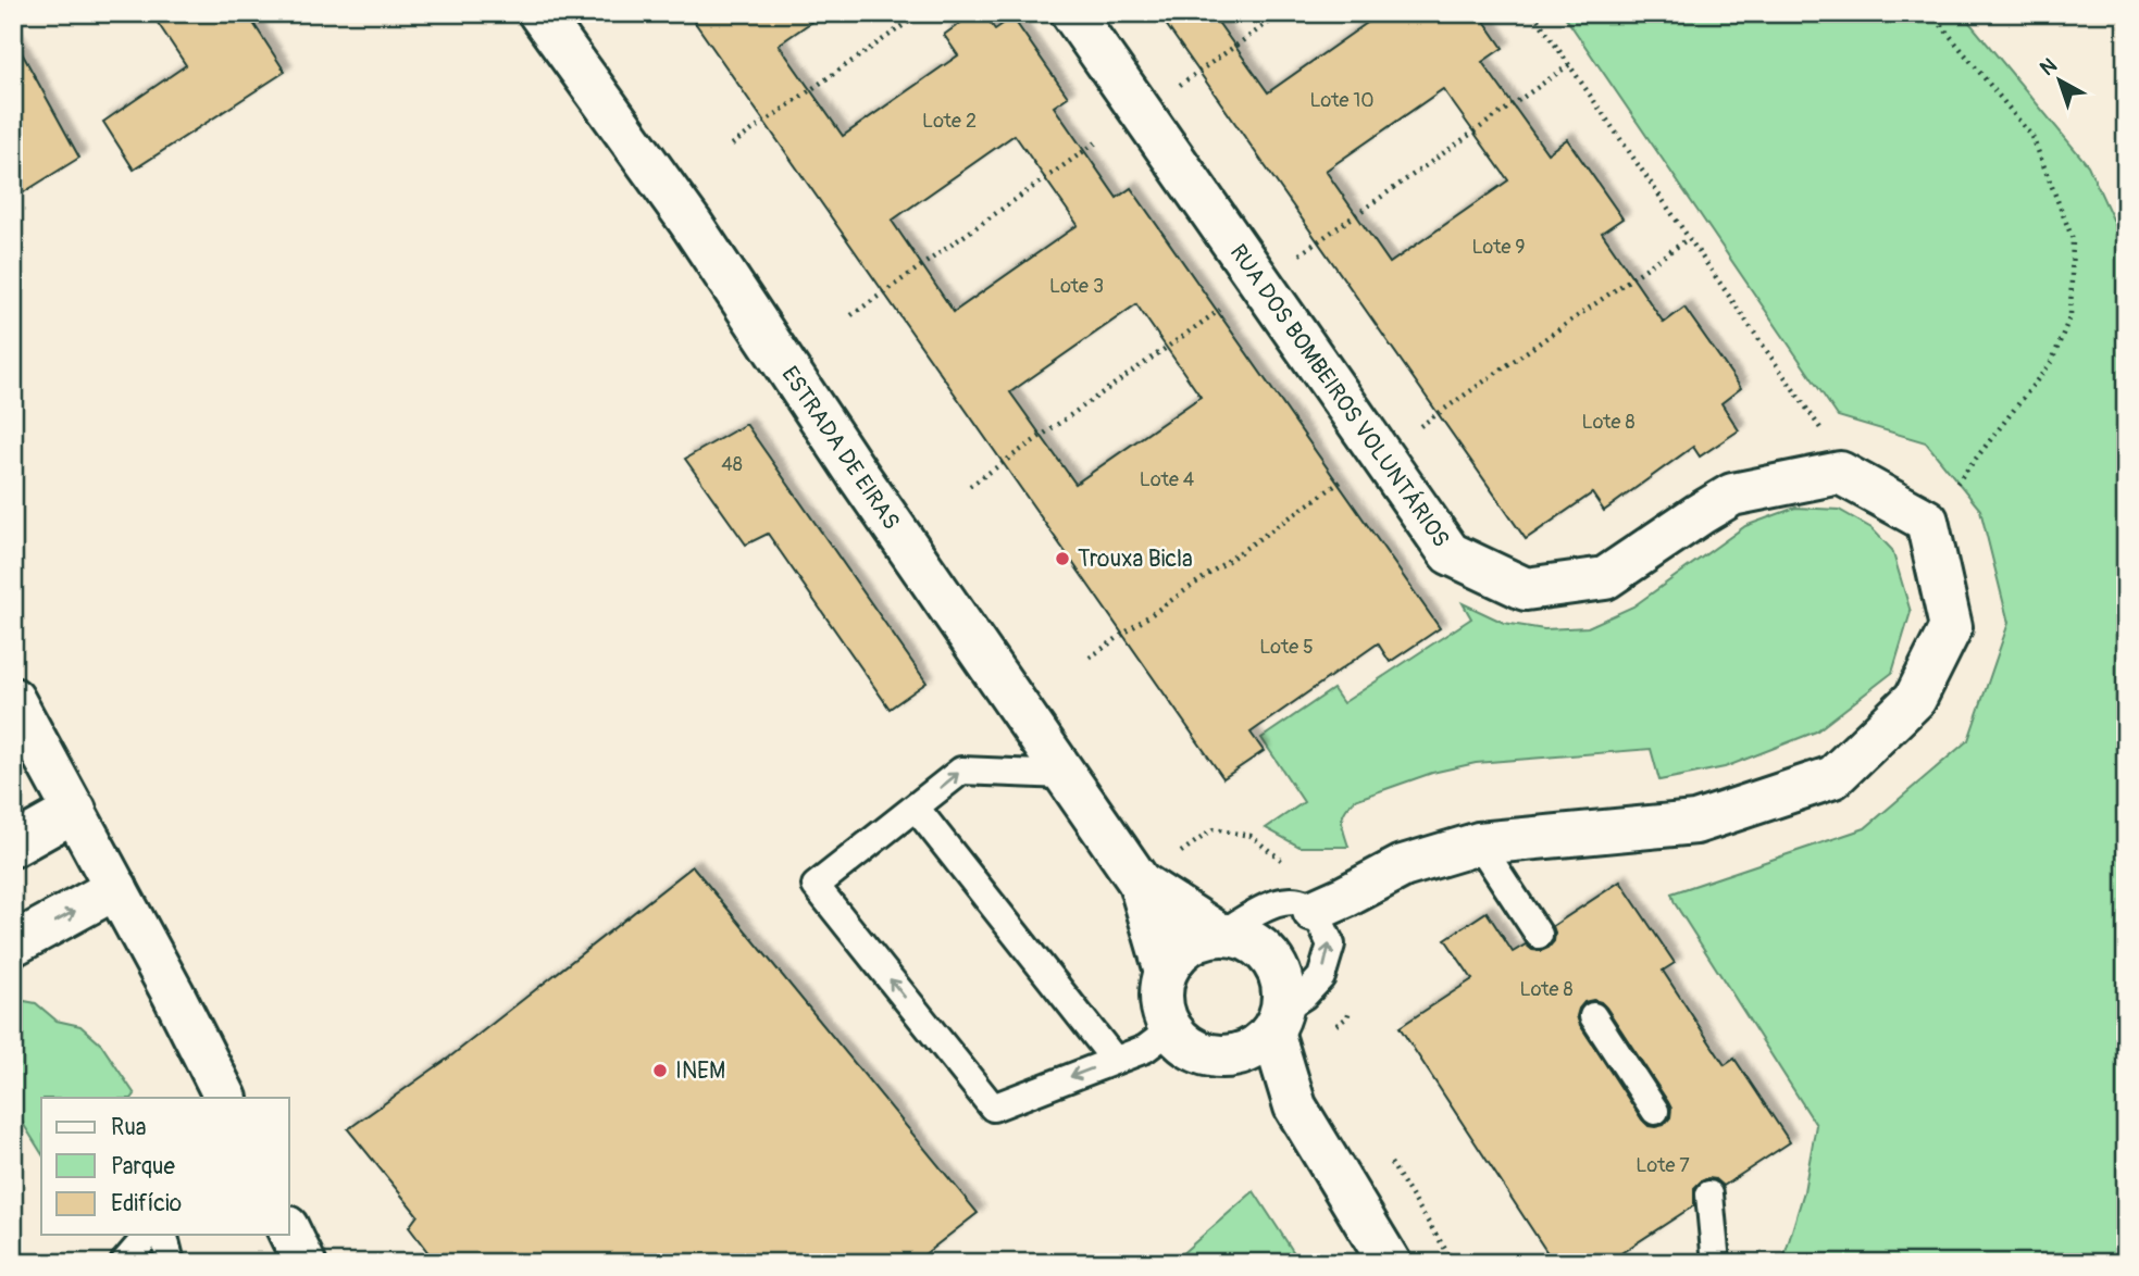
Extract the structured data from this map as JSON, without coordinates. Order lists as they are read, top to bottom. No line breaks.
{"streets":{"street":["RUA DOS BOMBEIROS VOLUNTÁRIOS","ESTRADA DE EIRAS"]},"places":["Trouxa Bicla","INEM"],"house_numbers":["Lote 10","Lote 2","Lote 9","Lote 3","Lote 8","48","Lote 4","Lote 5","Lote 8","Lote 7"],"legend":["Rua","Parque","Edifício"],"north":"top left"}
